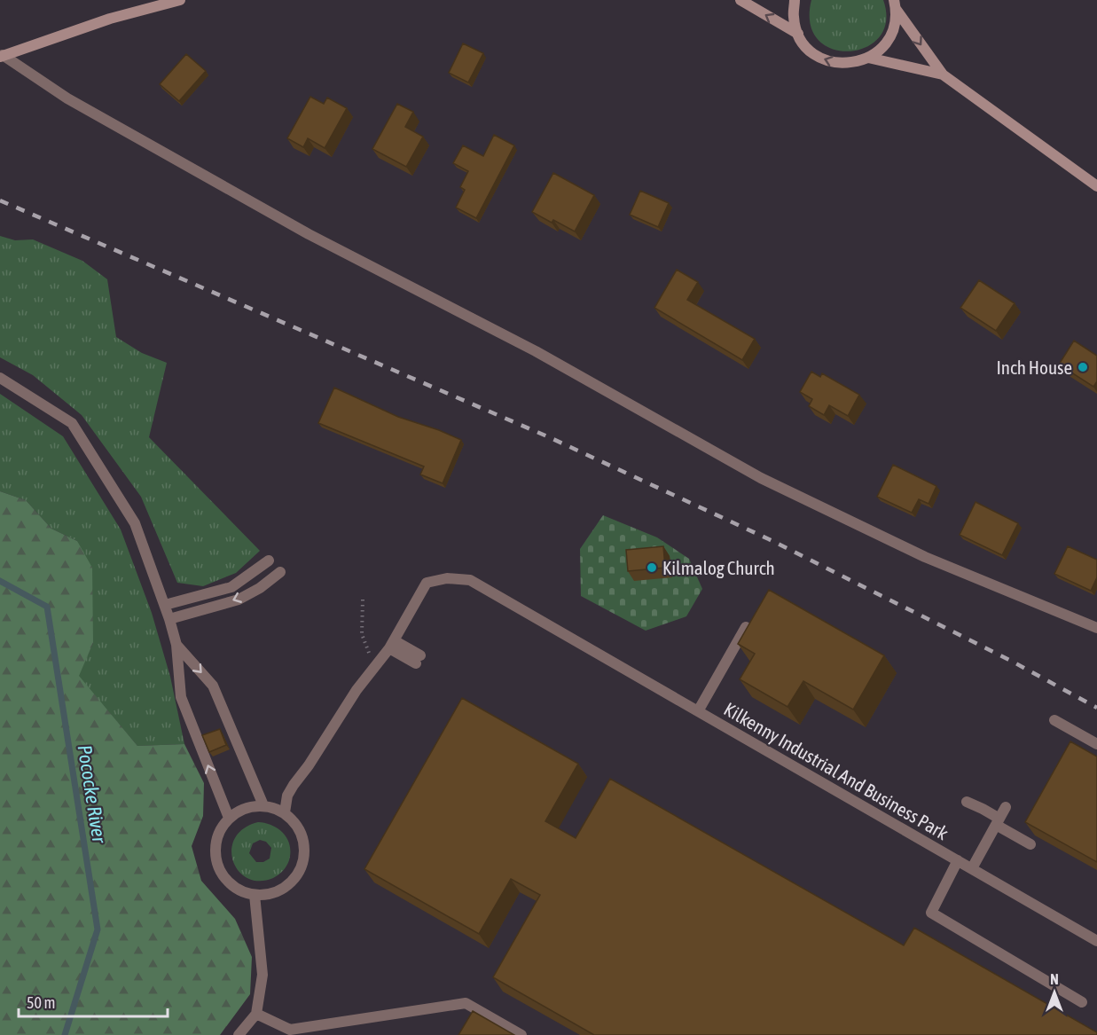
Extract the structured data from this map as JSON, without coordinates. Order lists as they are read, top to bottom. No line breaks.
{"streets":{"street":["Kilkenny Industrial And Business Park"]},"water":["Pococke River"],"places":["Inch House","Kilmalog Church"],"scale_bar":"50 m","north":"top"}
